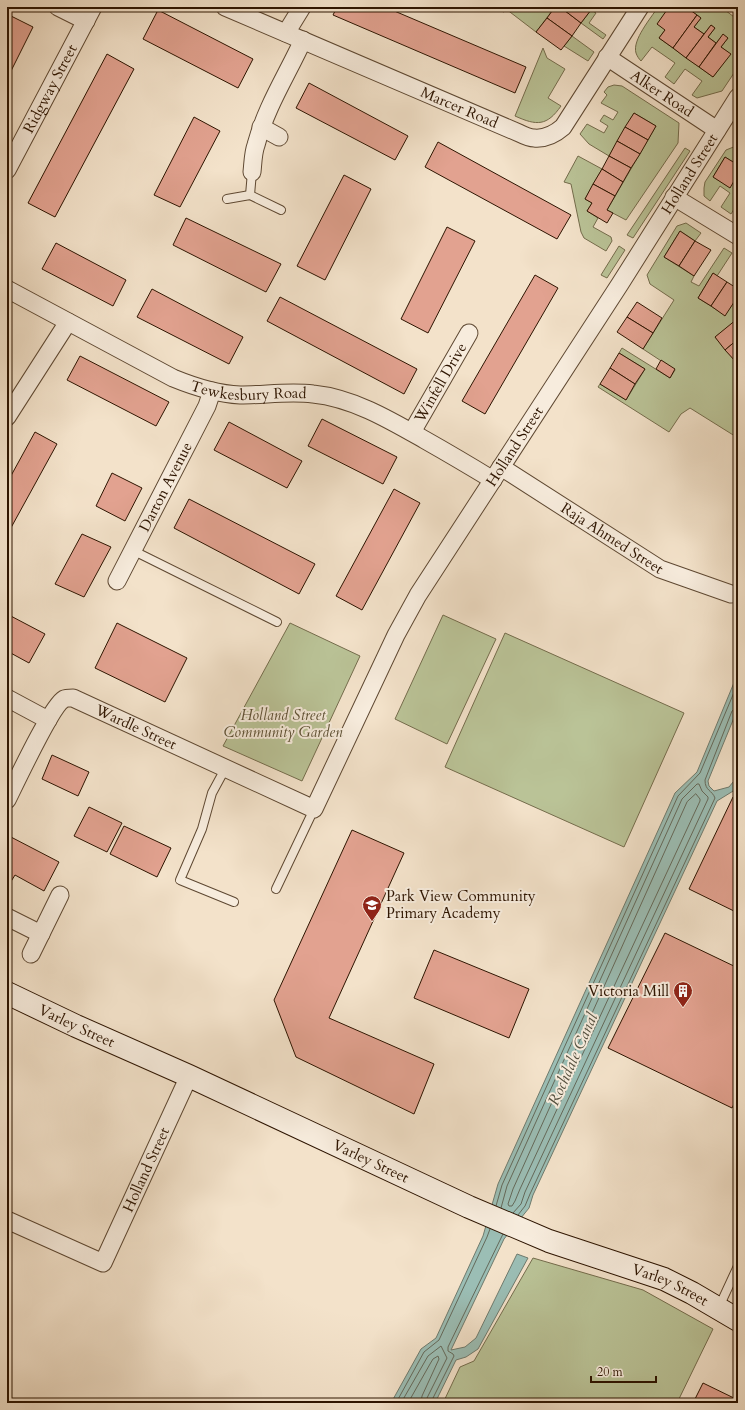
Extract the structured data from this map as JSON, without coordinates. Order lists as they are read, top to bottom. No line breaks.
{"streets":{"street":["Ridgway Street","Alker Road","Marcer Road","Holland Street","Winfell Drive","Tewkesbury Road","Darton Avenue","Raja Ahmed Street","Wardle Street","Varley Street"]},"crossings":[["Alker Road","Marcer Road"],["Alker Road","Holland Street"],["Holland Street","Tewkesbury Road"],["Holland Street","Raja Ahmed Street"],["Holland Street","Wardle Street"],["Holland Street","Varley Street"],["Winfell Drive","Tewkesbury Road"],["Tewkesbury Road","Darton Avenue"],["Tewkesbury Road","Raja Ahmed Street"]],"water":["Rochdale Canal"],"parks":["Holland Street Community Garden"],"places":{"school or university":["Park View Community Primary Academy"],"building":["Victoria Mill"]},"scale_bar":"20 m"}
